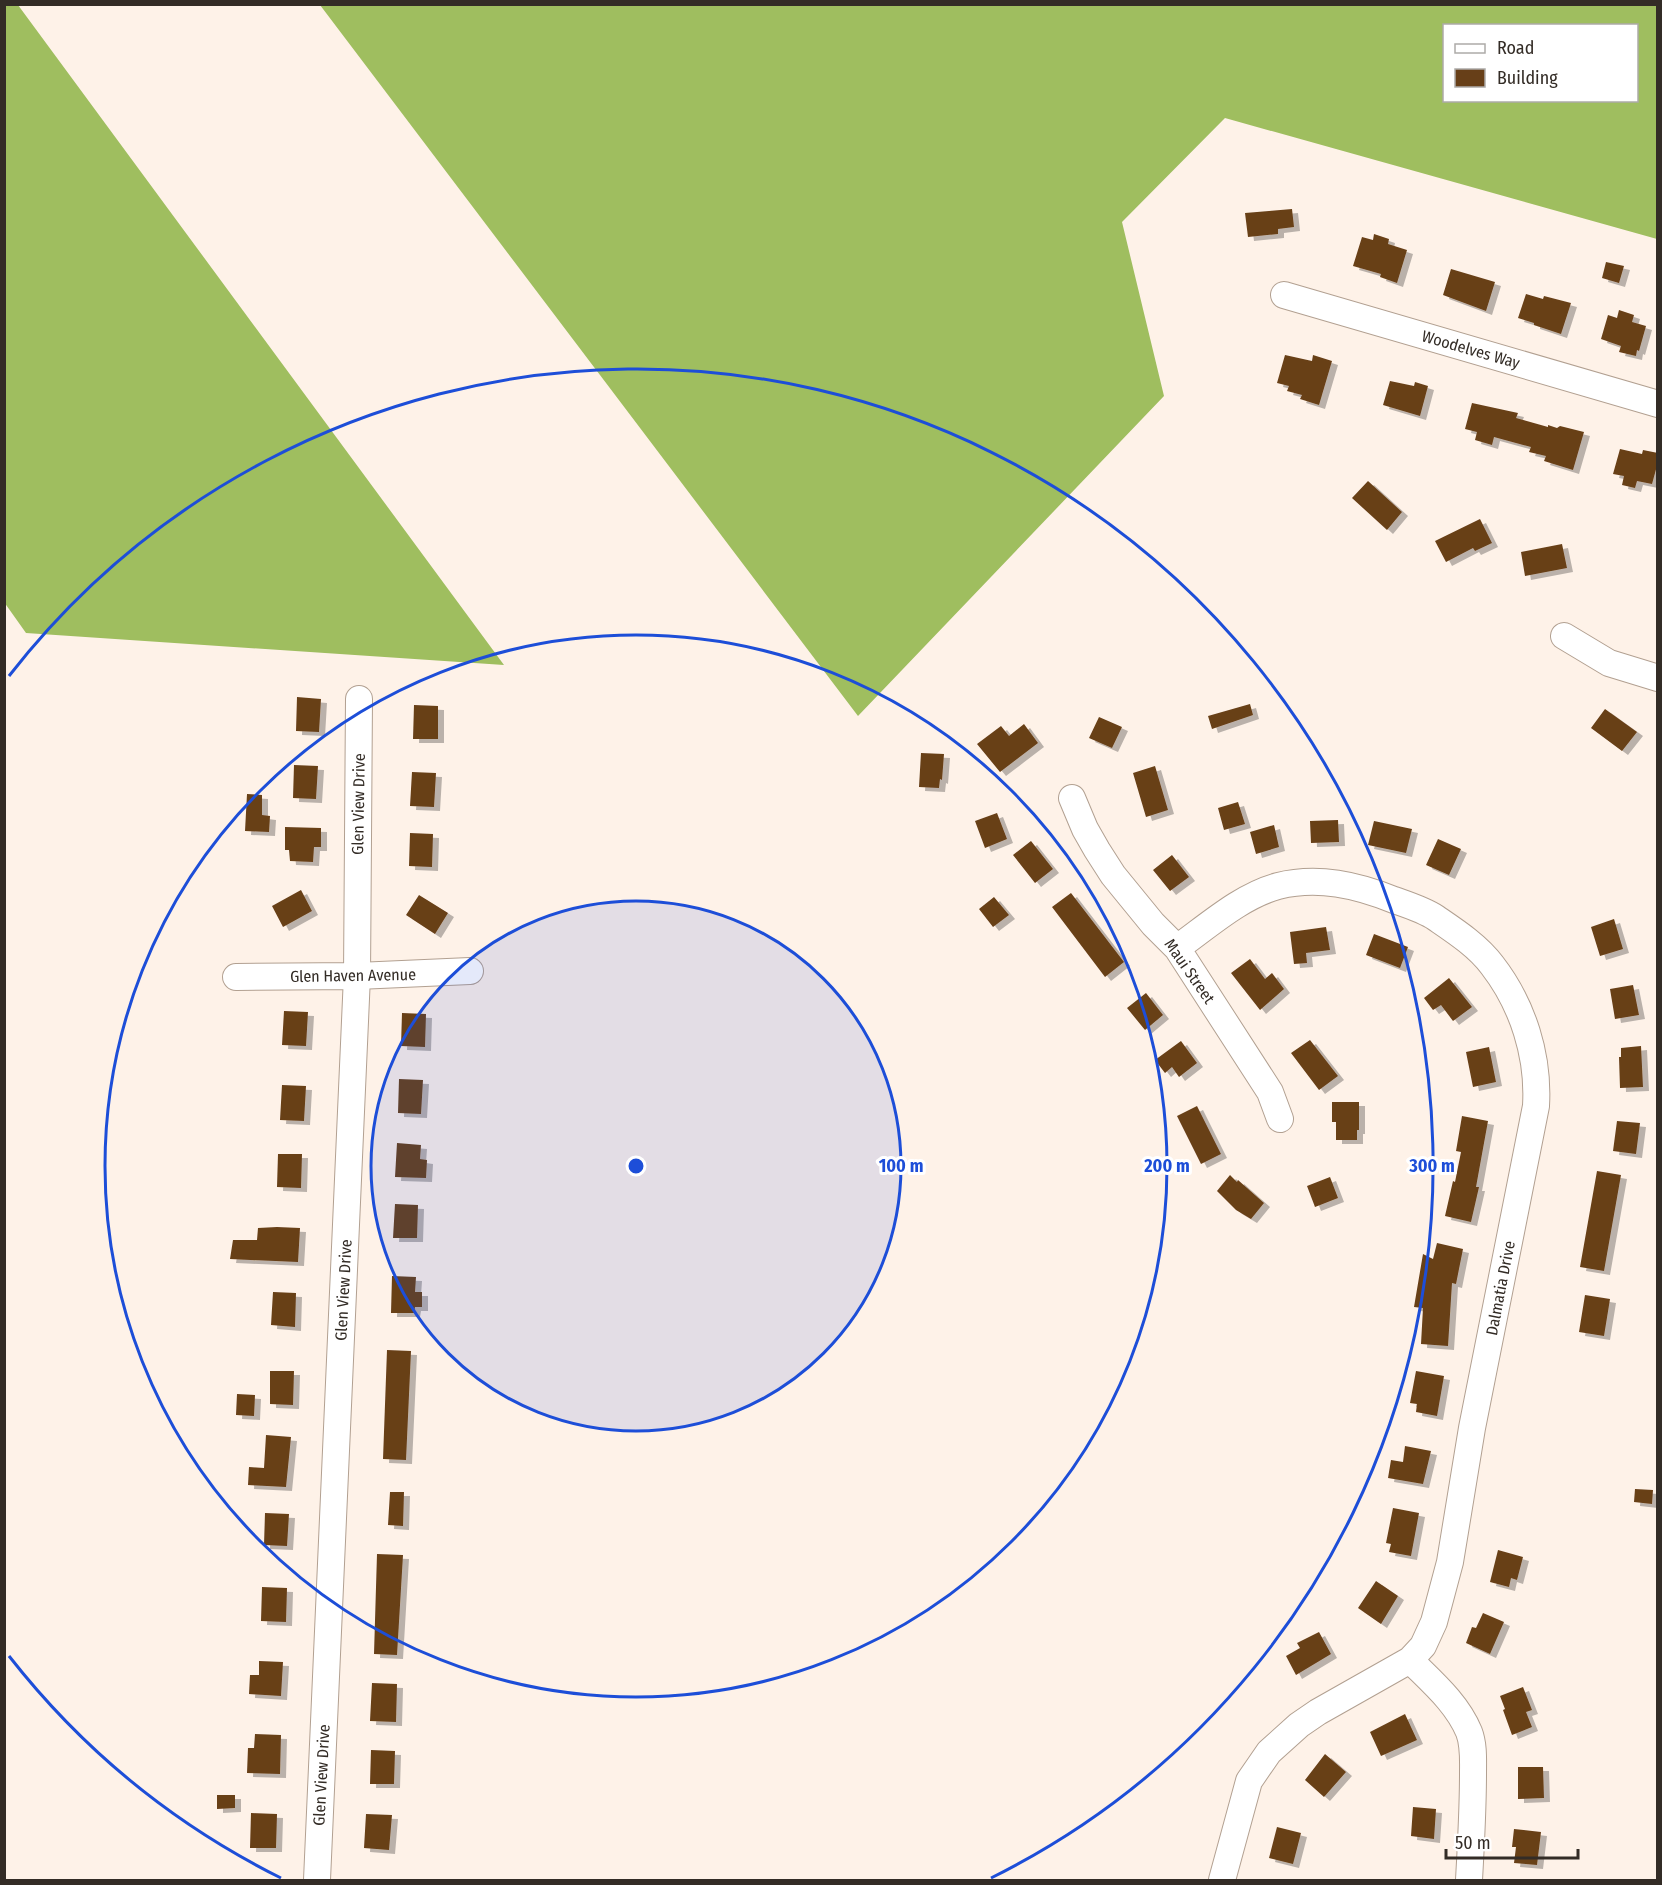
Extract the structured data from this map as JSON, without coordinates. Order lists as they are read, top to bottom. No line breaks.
{"streets":{"street":["Woodelves Way","Glen View Drive","Maui Street","Glen Haven Avenue","Dalmatia Drive"]},"crossings":[["Glen View Drive","Glen Haven Avenue"],["Maui Street","Dalmatia Drive"]],"legend":["Road","Building"],"scale_bar":"50 m","rings":["100 m","200 m","300 m"]}
